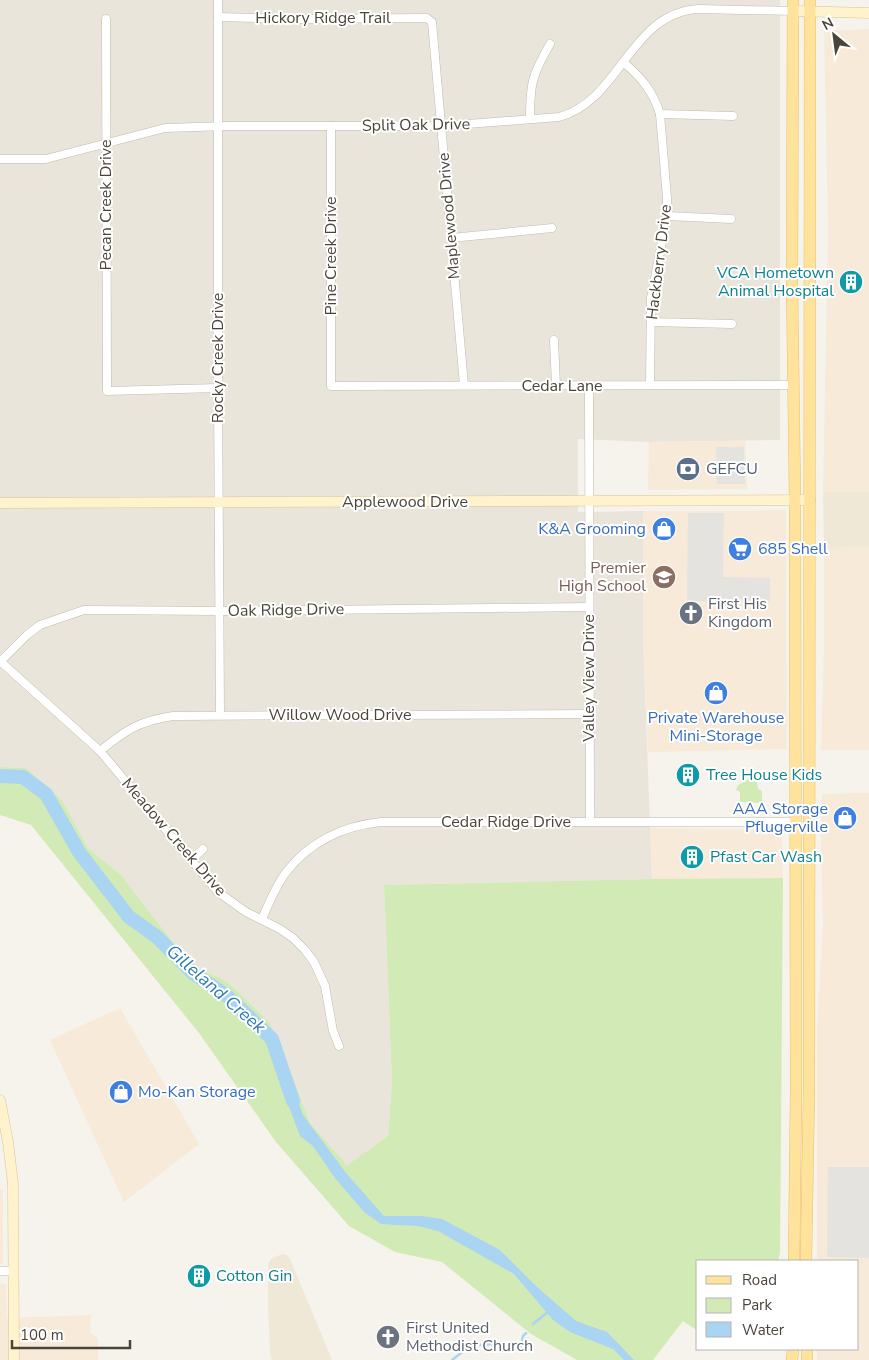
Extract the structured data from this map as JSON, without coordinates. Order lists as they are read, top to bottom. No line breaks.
{"streets":{"street":["Hickory Ridge Trail","Split Oak Drive","Pecan Creek Drive","Maplewood Drive","Pine Creek Drive","Hackberry Drive","Rocky Creek Drive","Cedar Lane","Applewood Drive","Oak Ridge Drive","Valley View Drive","Willow Wood Drive","Cedar Ridge Drive","Meadow Creek Drive"]},"crossings":[["Hickory Ridge Trail","Maplewood Drive"],["Hickory Ridge Trail","Rocky Creek Drive"],["Split Oak Drive","Pecan Creek Drive"],["Split Oak Drive","Maplewood Drive"],["Split Oak Drive","Pine Creek Drive"],["Split Oak Drive","Hackberry Drive"],["Split Oak Drive","Rocky Creek Drive"],["Pecan Creek Drive","Rocky Creek Drive"],["Maplewood Drive","Cedar Lane"],["Pine Creek Drive","Cedar Lane"],["Hackberry Drive","Cedar Lane"],["Rocky Creek Drive","Applewood Drive"],["Rocky Creek Drive","Oak Ridge Drive"],["Rocky Creek Drive","Willow Wood Drive"],["Cedar Lane","Valley View Drive"],["Applewood Drive","Valley View Drive"],["Oak Ridge Drive","Valley View Drive"],["Oak Ridge Drive","Meadow Creek Drive"],["Valley View Drive","Willow Wood Drive"],["Valley View Drive","Cedar Ridge Drive"],["Willow Wood Drive","Meadow Creek Drive"],["Cedar Ridge Drive","Meadow Creek Drive"]],"water":["Gilleland Creek"],"places":{"building":["VCA Hometown Animal Hospital","Tree House Kids","Pfast Car Wash","Cotton Gin"],"bank":["GEFCU"],"shop":["K&A Grooming","Private Warehouse Mini-Storage","AAA Storage Pflugerville","Mo-Kan Storage"],"supermarket":["685 Shell"],"school or university":["Premier High School"],"church":["First His Kingdom","First United Methodist Church"]},"legend":["Road","Park","Water"],"scale_bar":"100 m","north":"top left"}
